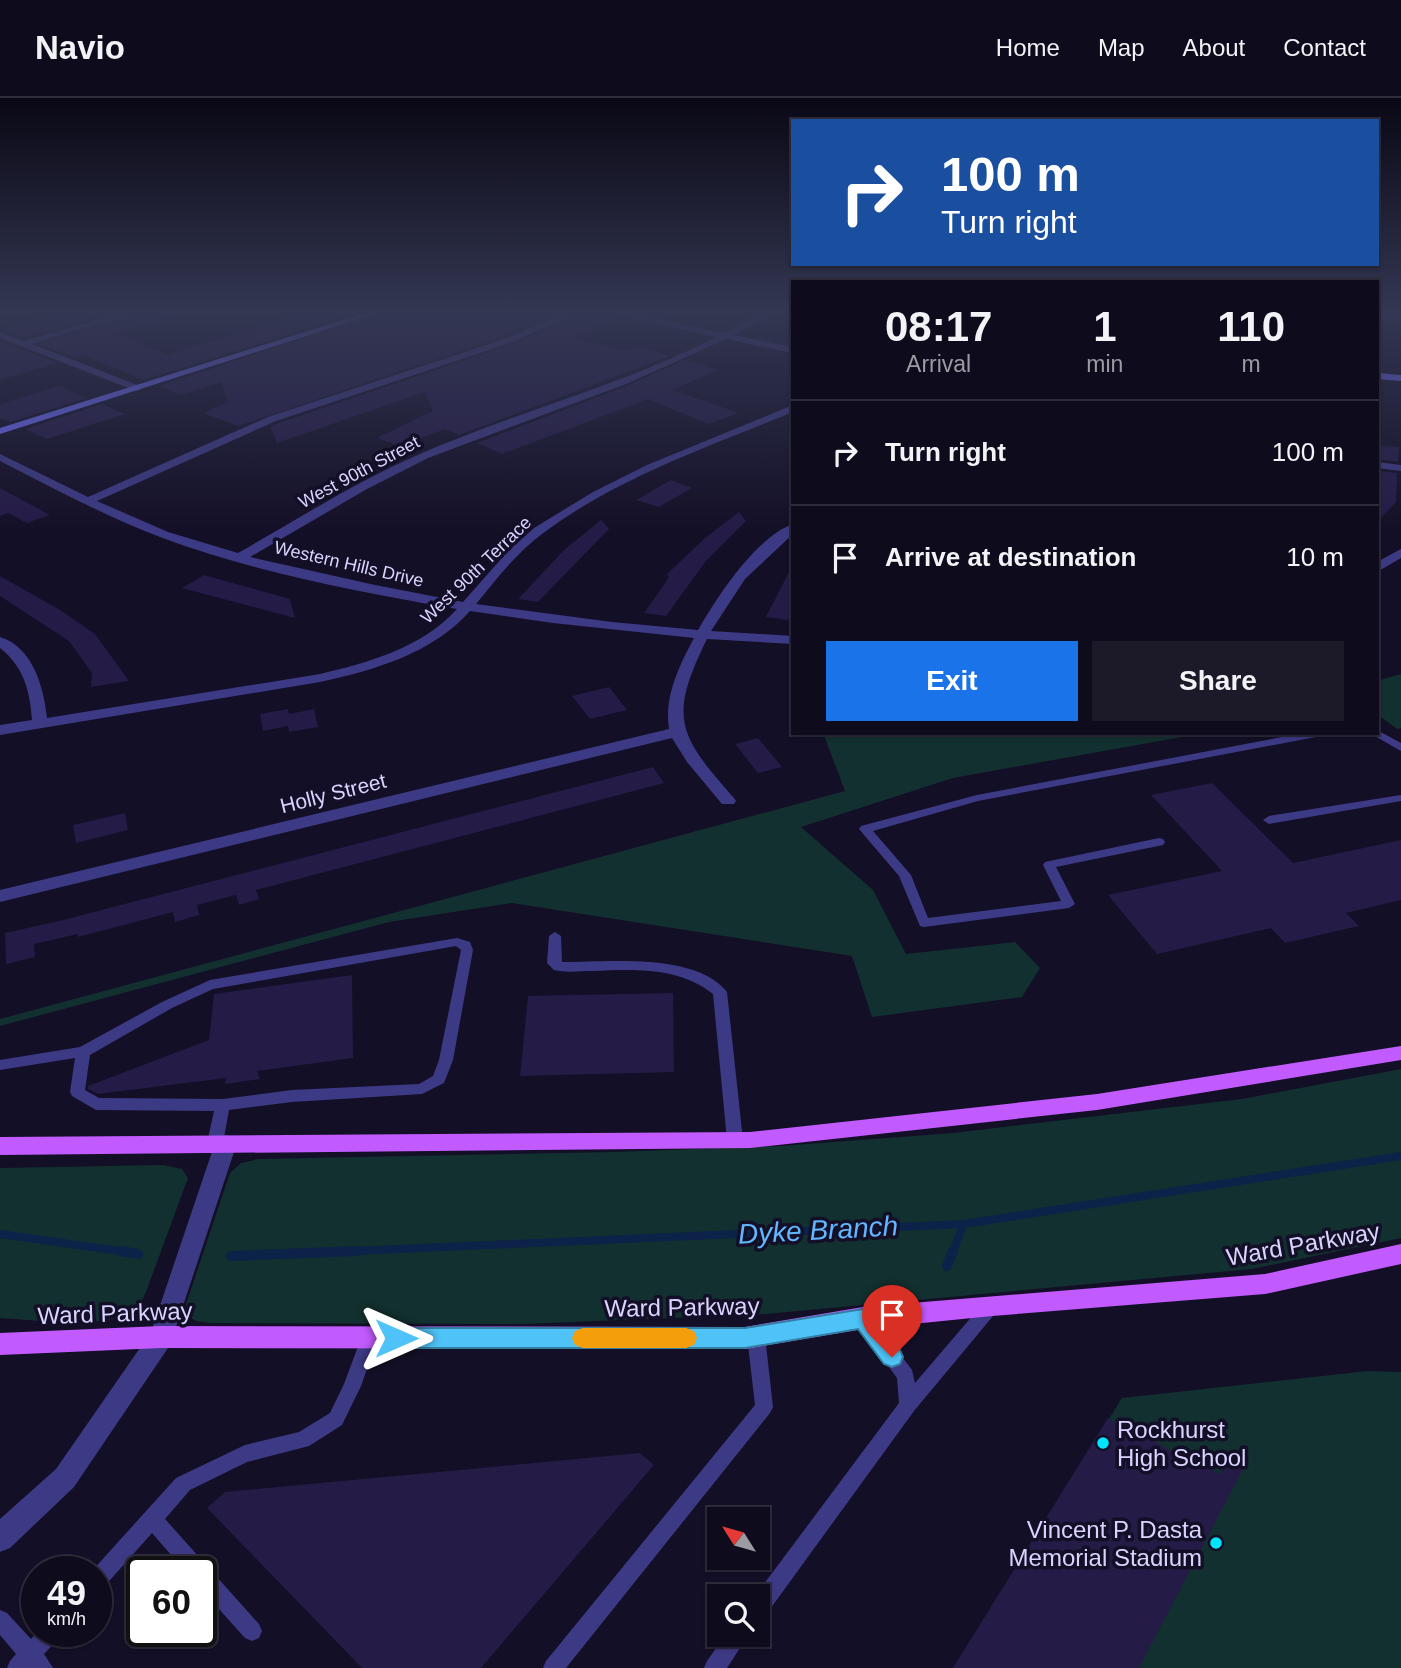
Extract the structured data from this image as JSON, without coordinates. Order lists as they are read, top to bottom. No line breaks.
{"streets":{"main road":["Ward Parkway"],"street":["West 90th Street","Western Hills Drive","West 90th Terrace","Holly Street"]},"crossings":[["West 90th Street","Western Hills Drive"],["Western Hills Drive","West 90th Terrace"]],"water":["Dyke Branch"],"places":["Rockhurst High School","Vincent P. Dasta Memorial Stadium"],"north":"top left","page":{"header":"Navio","nav":["Home","Map","About","Contact"],"turn":["100 m","Turn right"],"eta":["08:17","Arrival","1","min","110","m"],"list":[{"name":"Turn right","value":"100 m"},{"name":"Arrive at destination","value":"10 m"}],"buttons":["Exit","Share"],"speed":"49 km/h","limit":"60"}}
